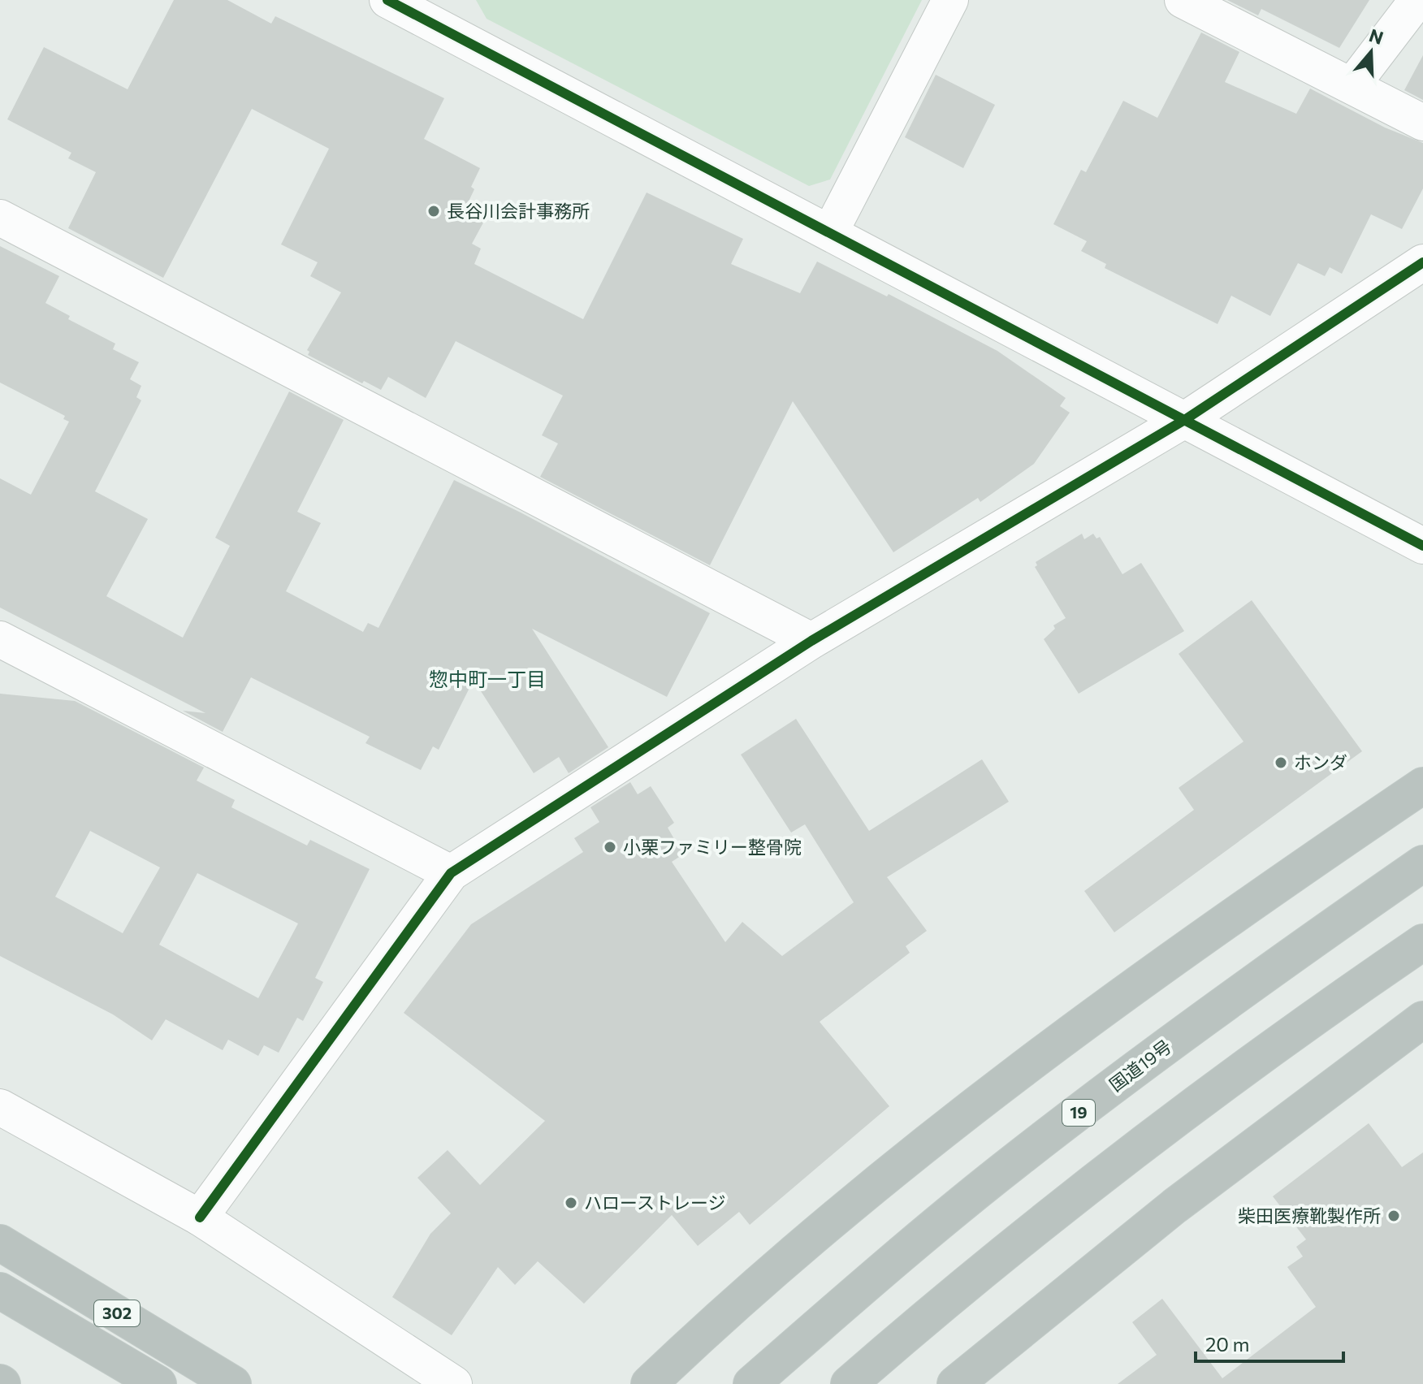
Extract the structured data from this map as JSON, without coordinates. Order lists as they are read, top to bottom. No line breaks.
{"streets":{"highway":["国道19号","19","302"]},"districts":["惣中町一丁目"],"places":["長谷川会計事務所","ホンダ","小栗ファミリー整骨院","ハローストレージ","柴田医療靴製作所"],"scale_bar":"20 m","north":"top"}
